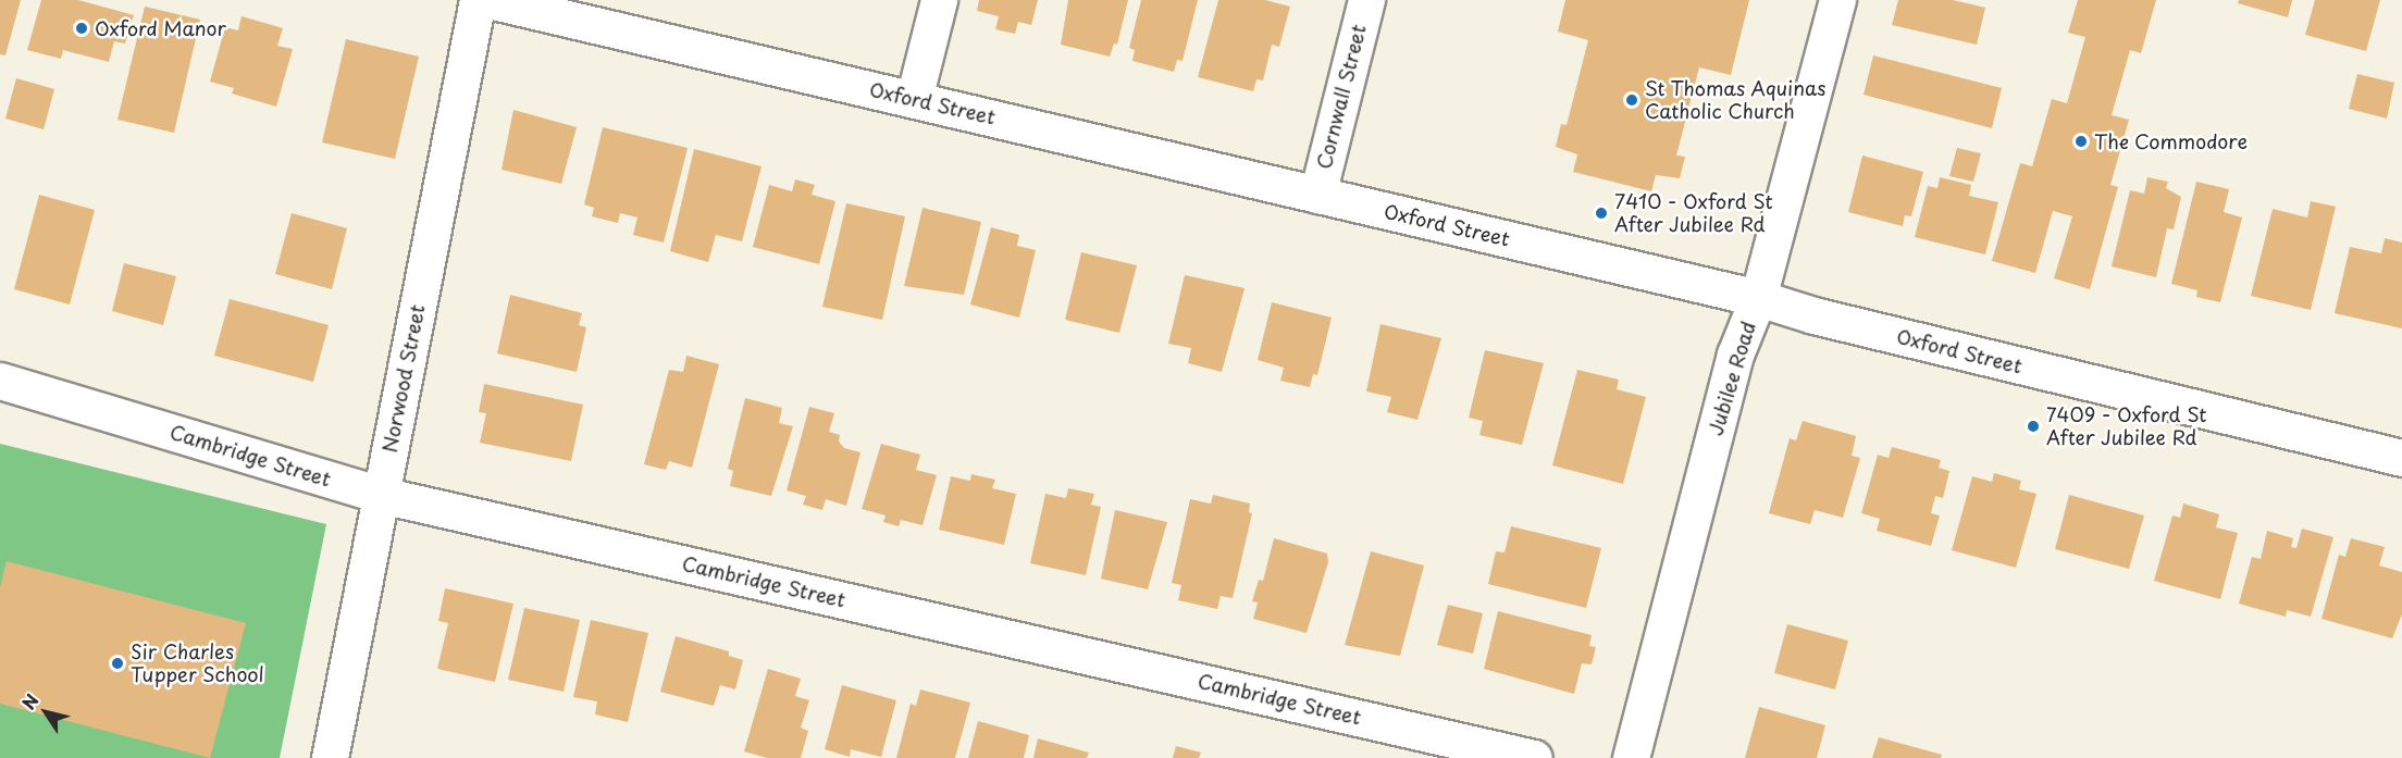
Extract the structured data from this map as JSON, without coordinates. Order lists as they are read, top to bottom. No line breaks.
{"streets":{"street":["Cornwall Street","Oxford Street","Norwood Street","Jubilee Road","Cambridge Street"]},"crossings":[["Cornwall Street","Oxford Street"],["Oxford Street","Jubilee Road"],["Norwood Street","Cambridge Street"]],"places":["Oxford Manor","St Thomas Aquinas Catholic Church","The Commodore","7410 - Oxford St After Jubilee Rd","7409 - Oxford St After Jubilee Rd","Sir Charles Tupper School"],"north":"top left"}
